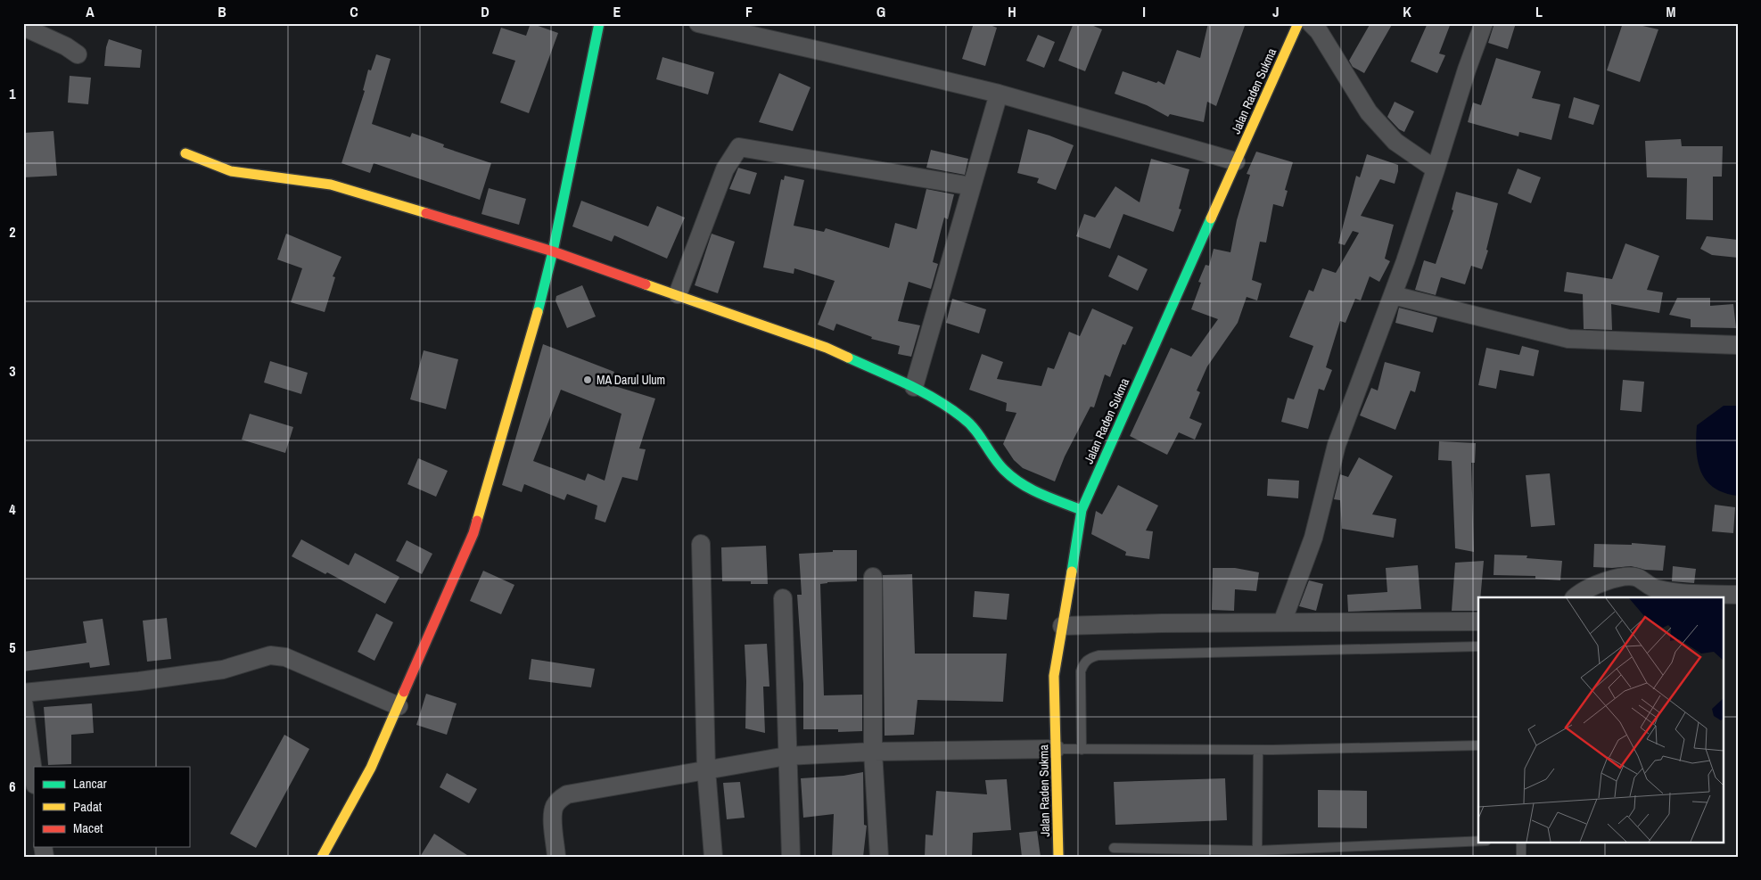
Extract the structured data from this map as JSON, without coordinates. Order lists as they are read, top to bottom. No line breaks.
{"streets":{"street":["Jalan Raden Sukma"]},"places":["MA Darul Ulum"],"legend":["Lancar","Padat","Macet"],"grid":{"columns":["A","B","C","D","E","F","G","H","I","J","K","L","M"],"rows":["1","2","3","4","5","6"]}}
